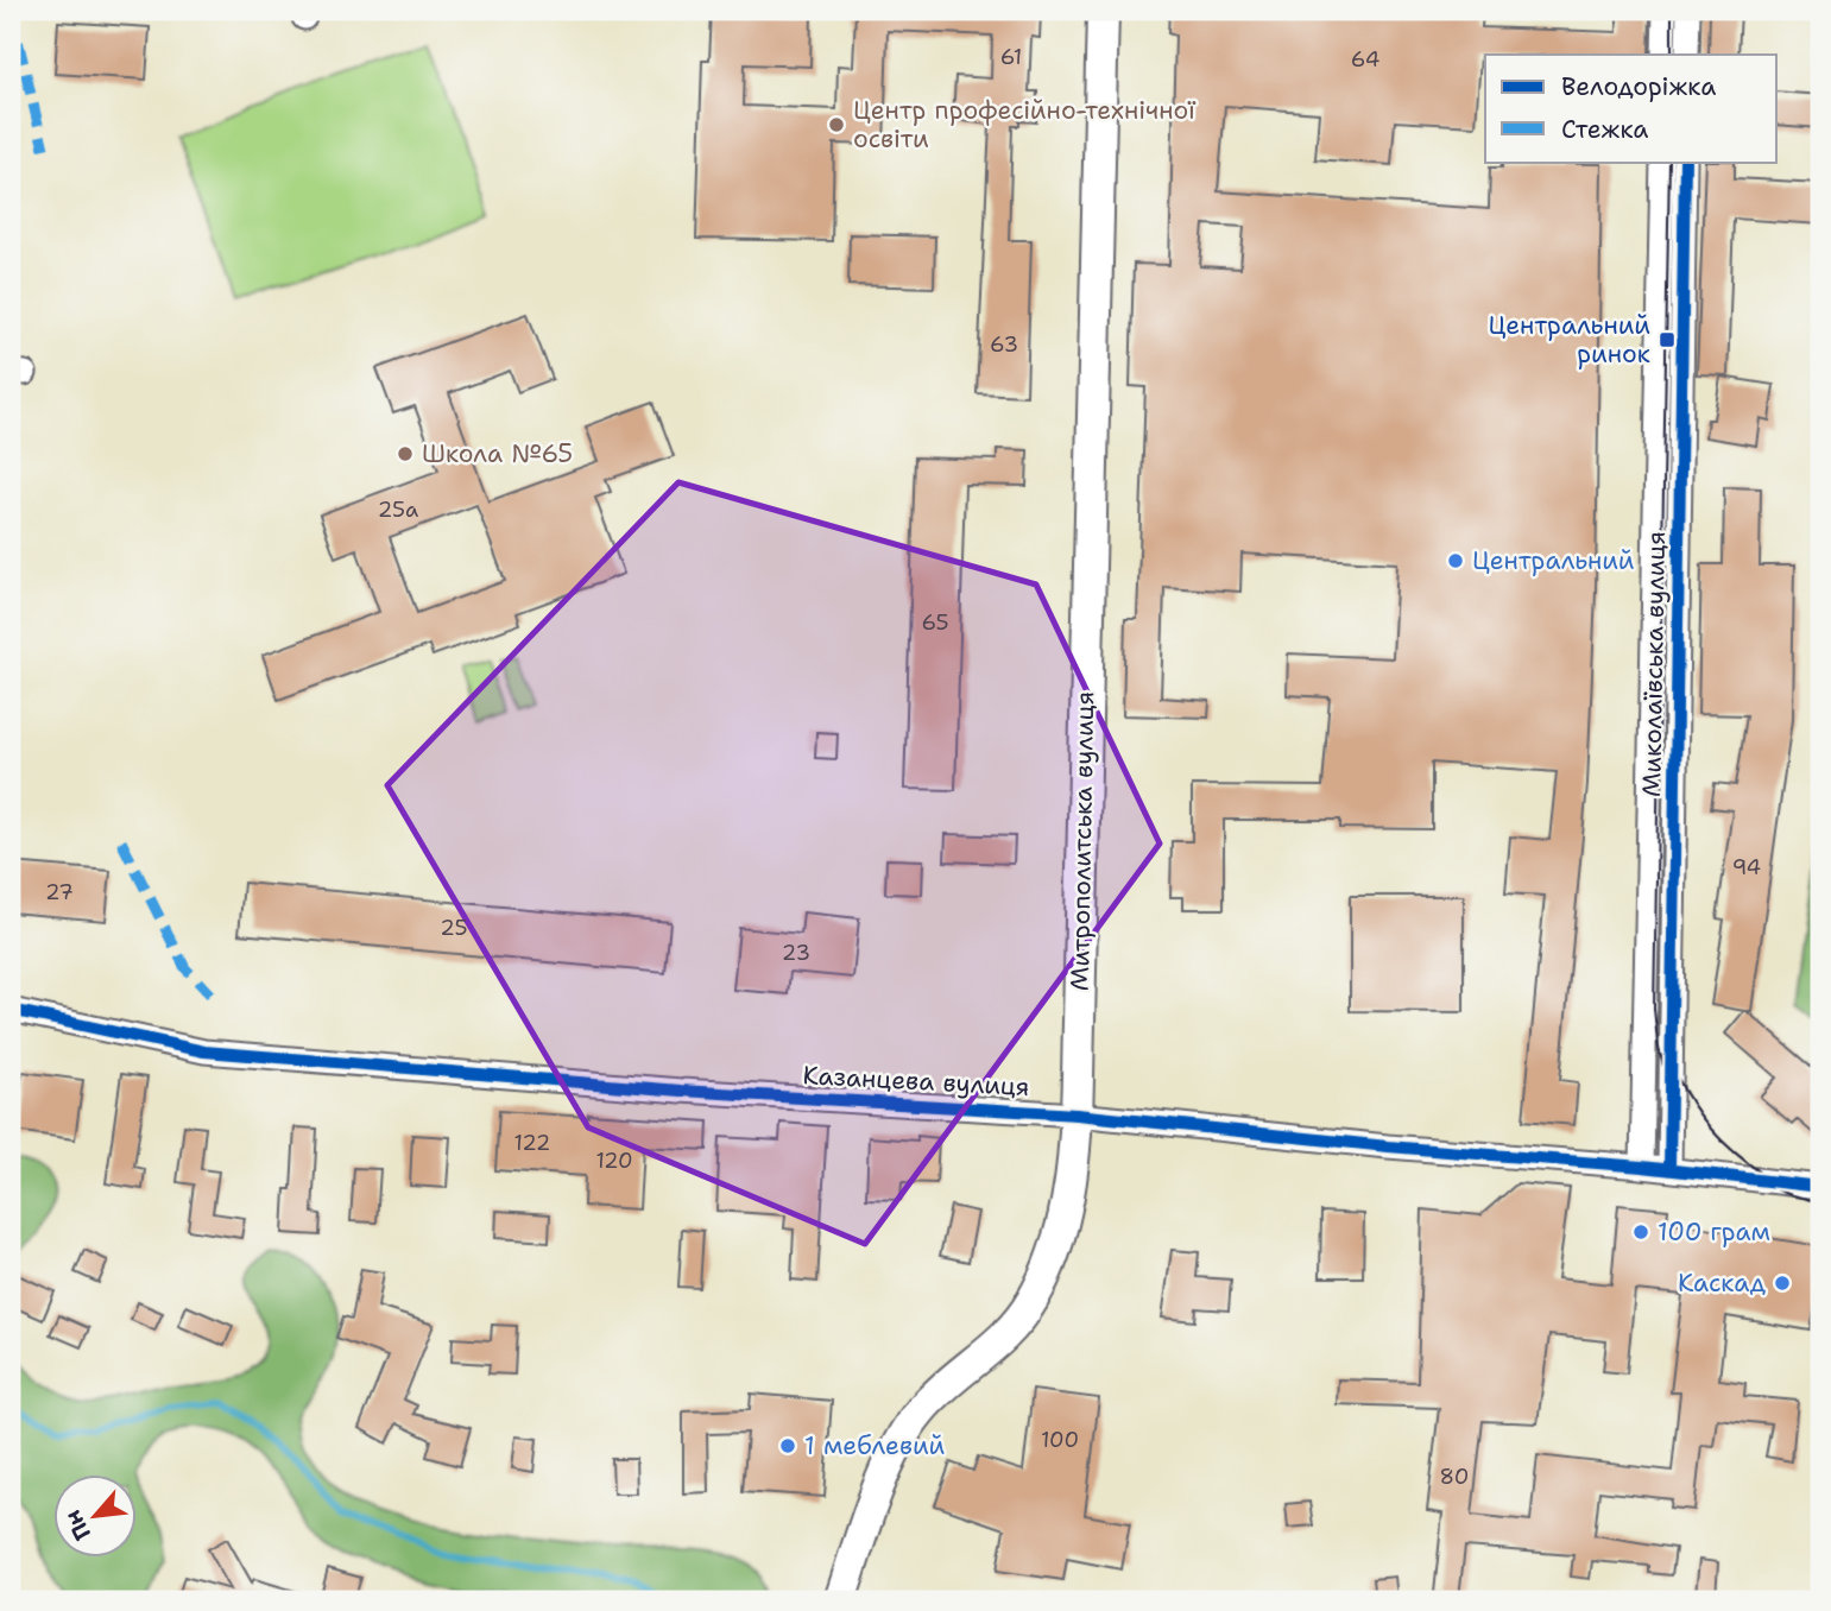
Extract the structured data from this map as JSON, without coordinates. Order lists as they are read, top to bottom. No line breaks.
{"streets":{"main road":["Митрополитська вулиця"],"street":["Миколаївська вулиця","Казанцева вулиця"]},"crossings":[["Миколаївська вулиця","Казанцева вулиця"],["Митрополитська вулиця","Казанцева вулиця"]],"places":{"other":["Центр професійно-технічної освіти","Школа №65","Центральний","100 грам","Каскад","1 меблевий"],"transit":["Центральний ринок"]},"house_numbers":["61","64","63","25а","65","94","27","25","23","122","120","100","80"],"legend":["Велодоріжка","Стежка"],"north":"bottom left"}
